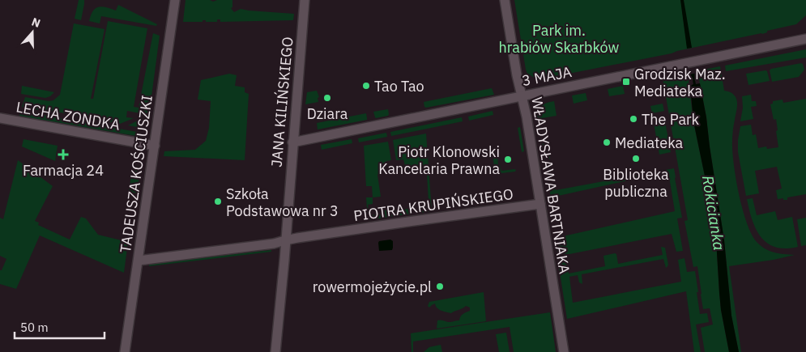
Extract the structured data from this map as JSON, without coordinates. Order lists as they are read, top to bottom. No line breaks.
{"streets":{"street":["3 MAJA","JANA KILIŃSKIEGO","LECHA ZONDKA","TADEUSZA KOŚCIUSZKI","WŁADYSŁAWA BARTNIAKA","PIOTRA KRUPIŃSKIEGO"]},"crossings":[["3 MAJA","JANA KILIŃSKIEGO"],["3 MAJA","WŁADYSŁAWA BARTNIAKA"],["JANA KILIŃSKIEGO","PIOTRA KRUPIŃSKIEGO"],["LECHA ZONDKA","TADEUSZA KOŚCIUSZKI"],["TADEUSZA KOŚCIUSZKI","PIOTRA KRUPIŃSKIEGO"],["WŁADYSŁAWA BARTNIAKA","PIOTRA KRUPIŃSKIEGO"]],"water":["Rokicianka"],"parks":["Park im. hrabiów Skarbków"],"places":{"transit":["Grodzisk Maz. Mediateka"],"other":["Tao Tao","Dziara","The Park","Mediateka","Biblioteka publiczna","Piotr Klonowski Kancelaria Prawna","Szkoła Podstawowa nr 3","rowermojeżycie.pl"],"health":["Farmacja 24"]},"scale_bar":"50 m","north":"top"}
